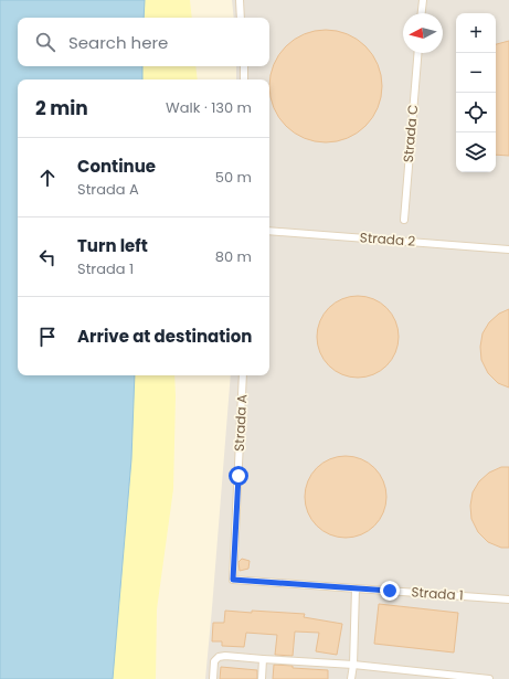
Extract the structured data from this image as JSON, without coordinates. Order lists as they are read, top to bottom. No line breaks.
{"streets":{"lane":["Strada C","Strada 2","Strada A","Strada 1"]},"crossings":[["Strada A","Strada 1"]],"north":"left","page":{"map_buttons":["+","−"],"search":"Search here","heading":["2 min","Walk · 130 m"],"list":[["Continue","Strada A","50 m"],["Turn left","Strada 1","80 m"],"Arrive at destination"]}}
